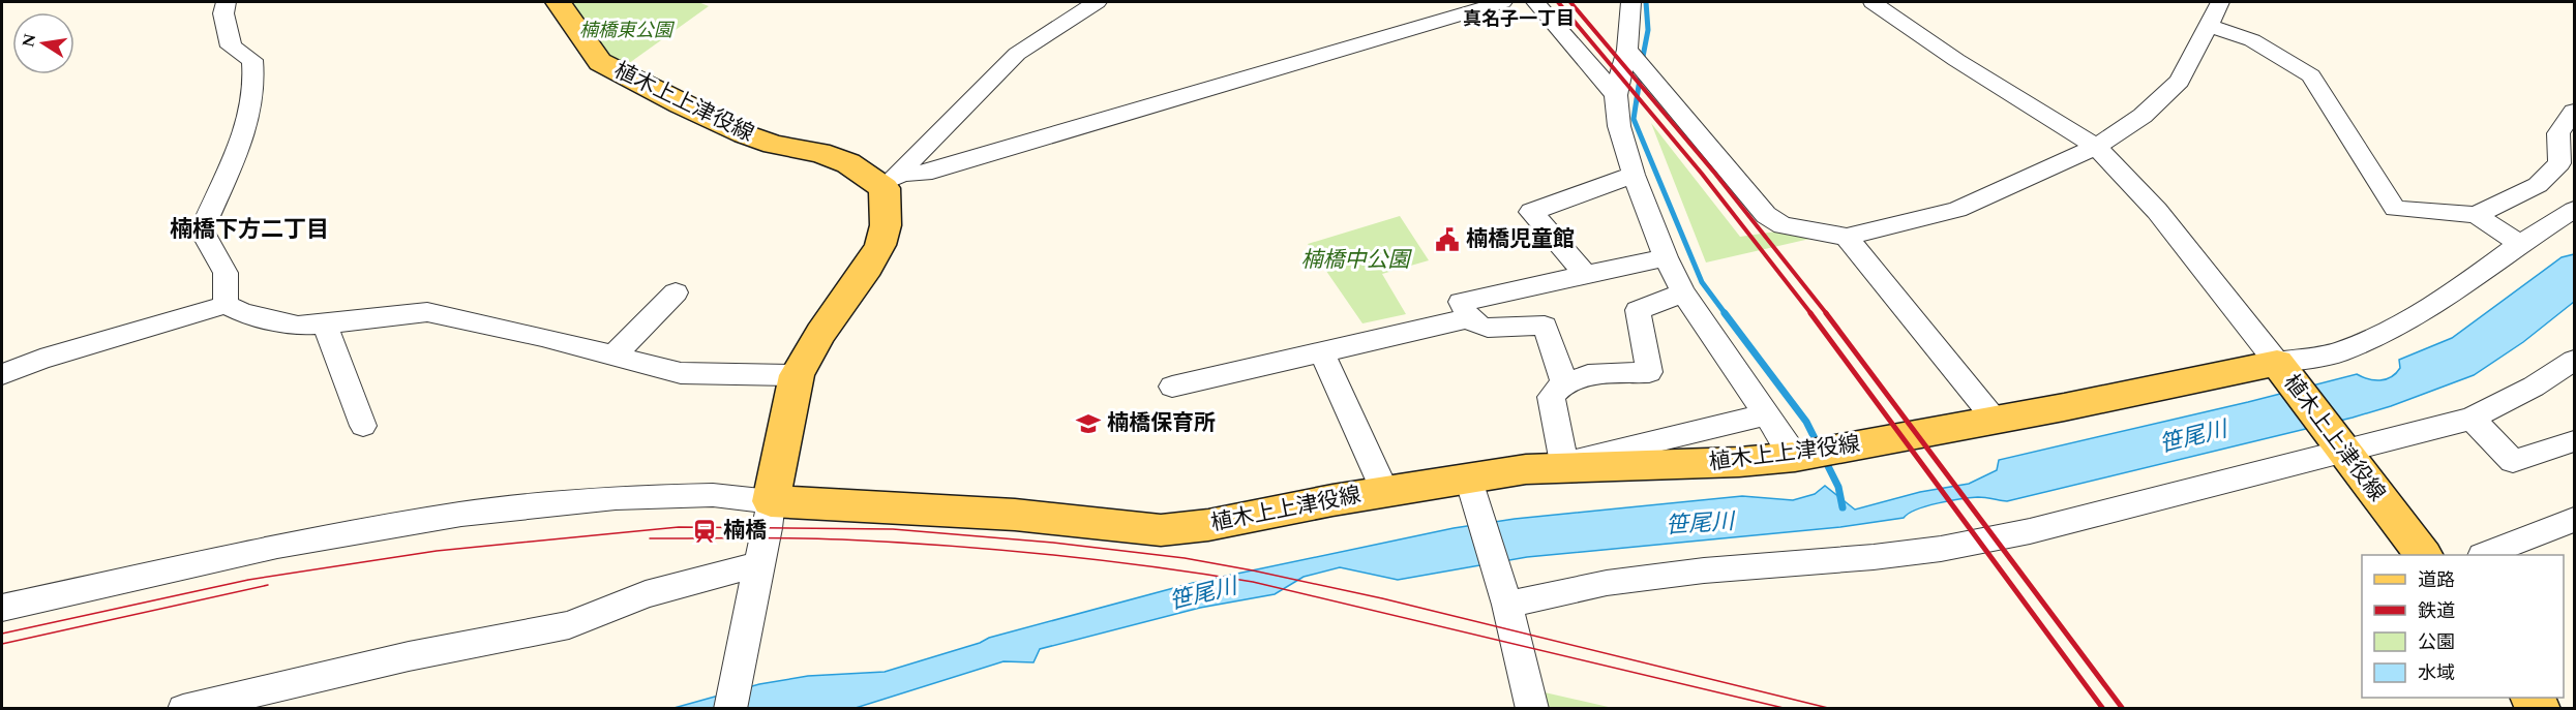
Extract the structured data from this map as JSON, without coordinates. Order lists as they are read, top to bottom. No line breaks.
{"streets":{"main road":["植木上上津役線"]},"districts":["真名子一丁目","楠橋下方二丁目"],"water":["笹尾川"],"parks":["楠橋東公園","楠橋中公園"],"places":{"public building":["楠橋児童館"],"school or university":["楠橋保育所"],"station":["楠橋"]},"legend":["道路","鉄道","公園","水域"],"north":"left"}
